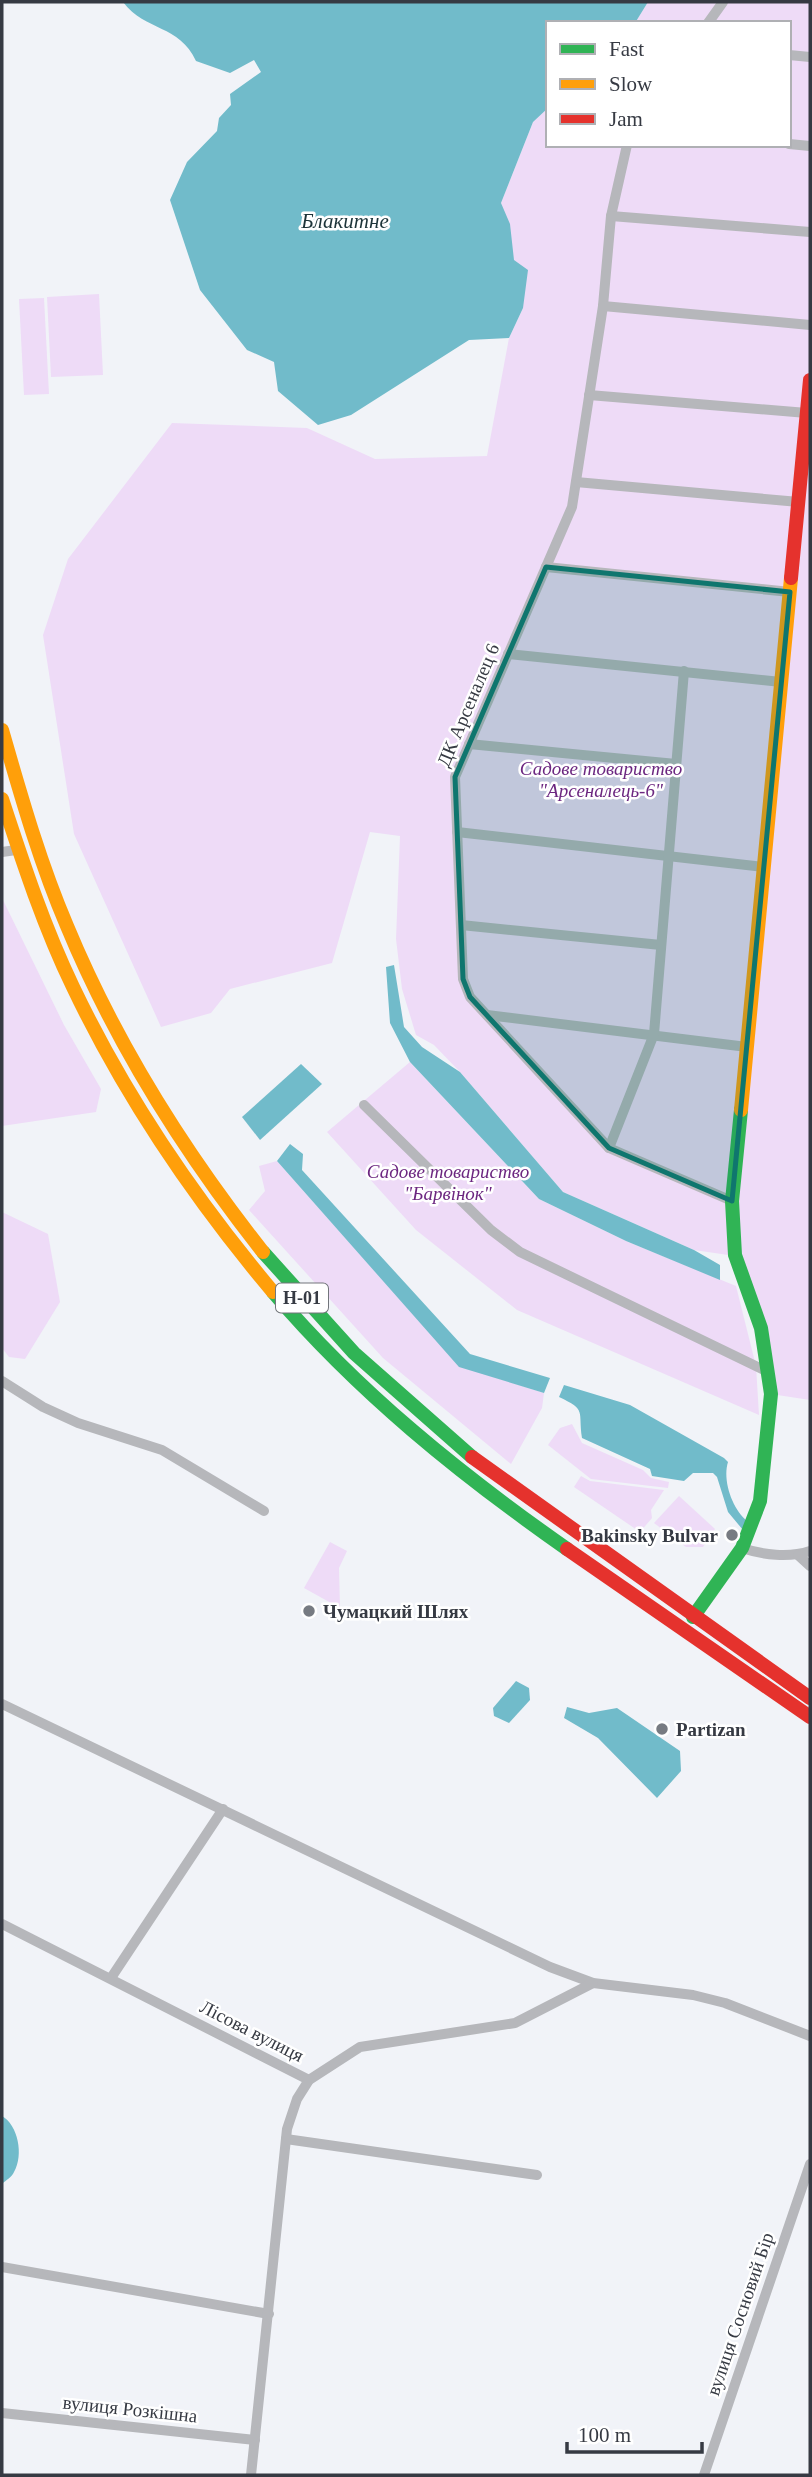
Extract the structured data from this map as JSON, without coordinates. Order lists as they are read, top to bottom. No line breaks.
{"streets":{"main road":["Н-01"],"street":["ДК Арсеналец 6","Лісова вулиця","вулиця Сосновий Бір","вулиця Розкішна"]},"crossings":[["Лісова вулиця","вулиця Розкішна"]],"water":["Блакитне"],"parks":["Садове товариство \"Арсеналець-6\"","Садове товариство \"Барвінок\""],"places":["Bakinsky Bulvar","Чумацкий Шлях","Partizan"],"legend":["Fast","Slow","Jam"],"scale_bar":"100 m"}
